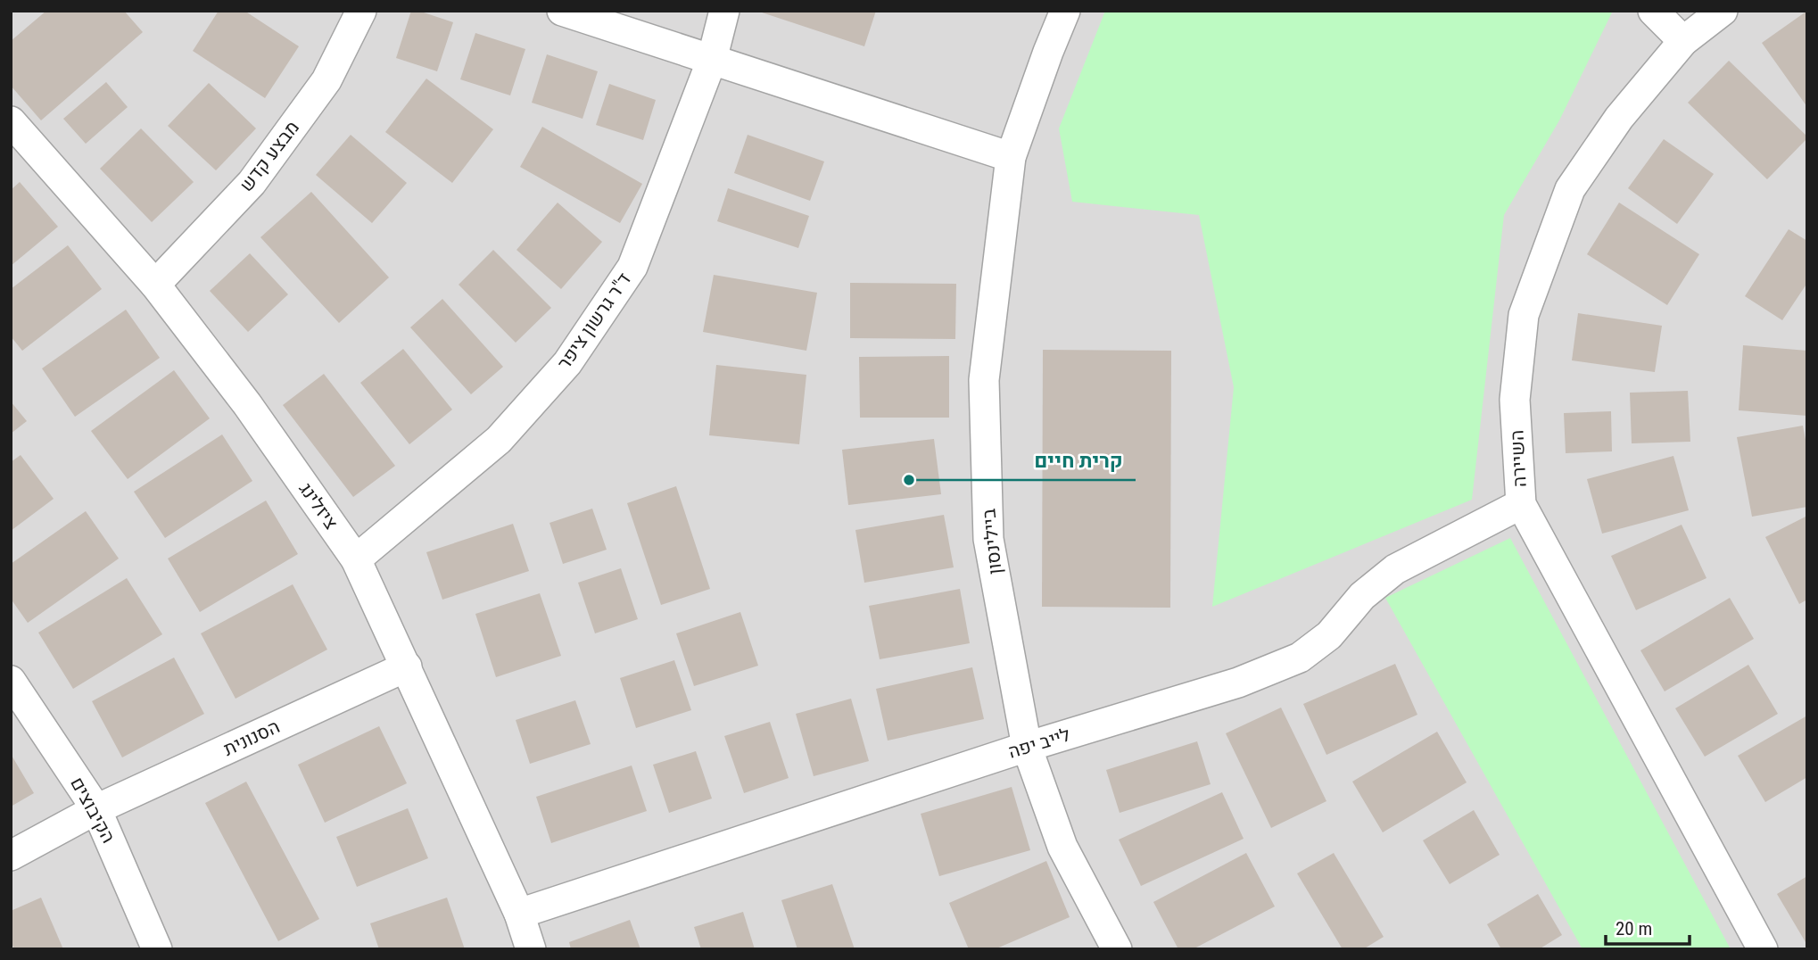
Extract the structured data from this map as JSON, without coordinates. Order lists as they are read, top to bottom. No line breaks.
{"streets":{"street":["מבצע קדש","ד\"ר גרשון ציפר","השיירה","ציזלינג","ביילינסון","הסנונית","לייב יפה","הקיבוצים"]},"crossings":[["מבצע קדש","ציזלינג"],["ד\"ר גרשון ציפר","ציזלינג"],["השיירה","לייב יפה"],["ציזלינג","הסנונית"],["ציזלינג","לייב יפה"],["ביילינסון","לייב יפה"],["הסנונית","הקיבוצים"]],"places":["קרית חיים"],"scale_bar":"20 m"}
